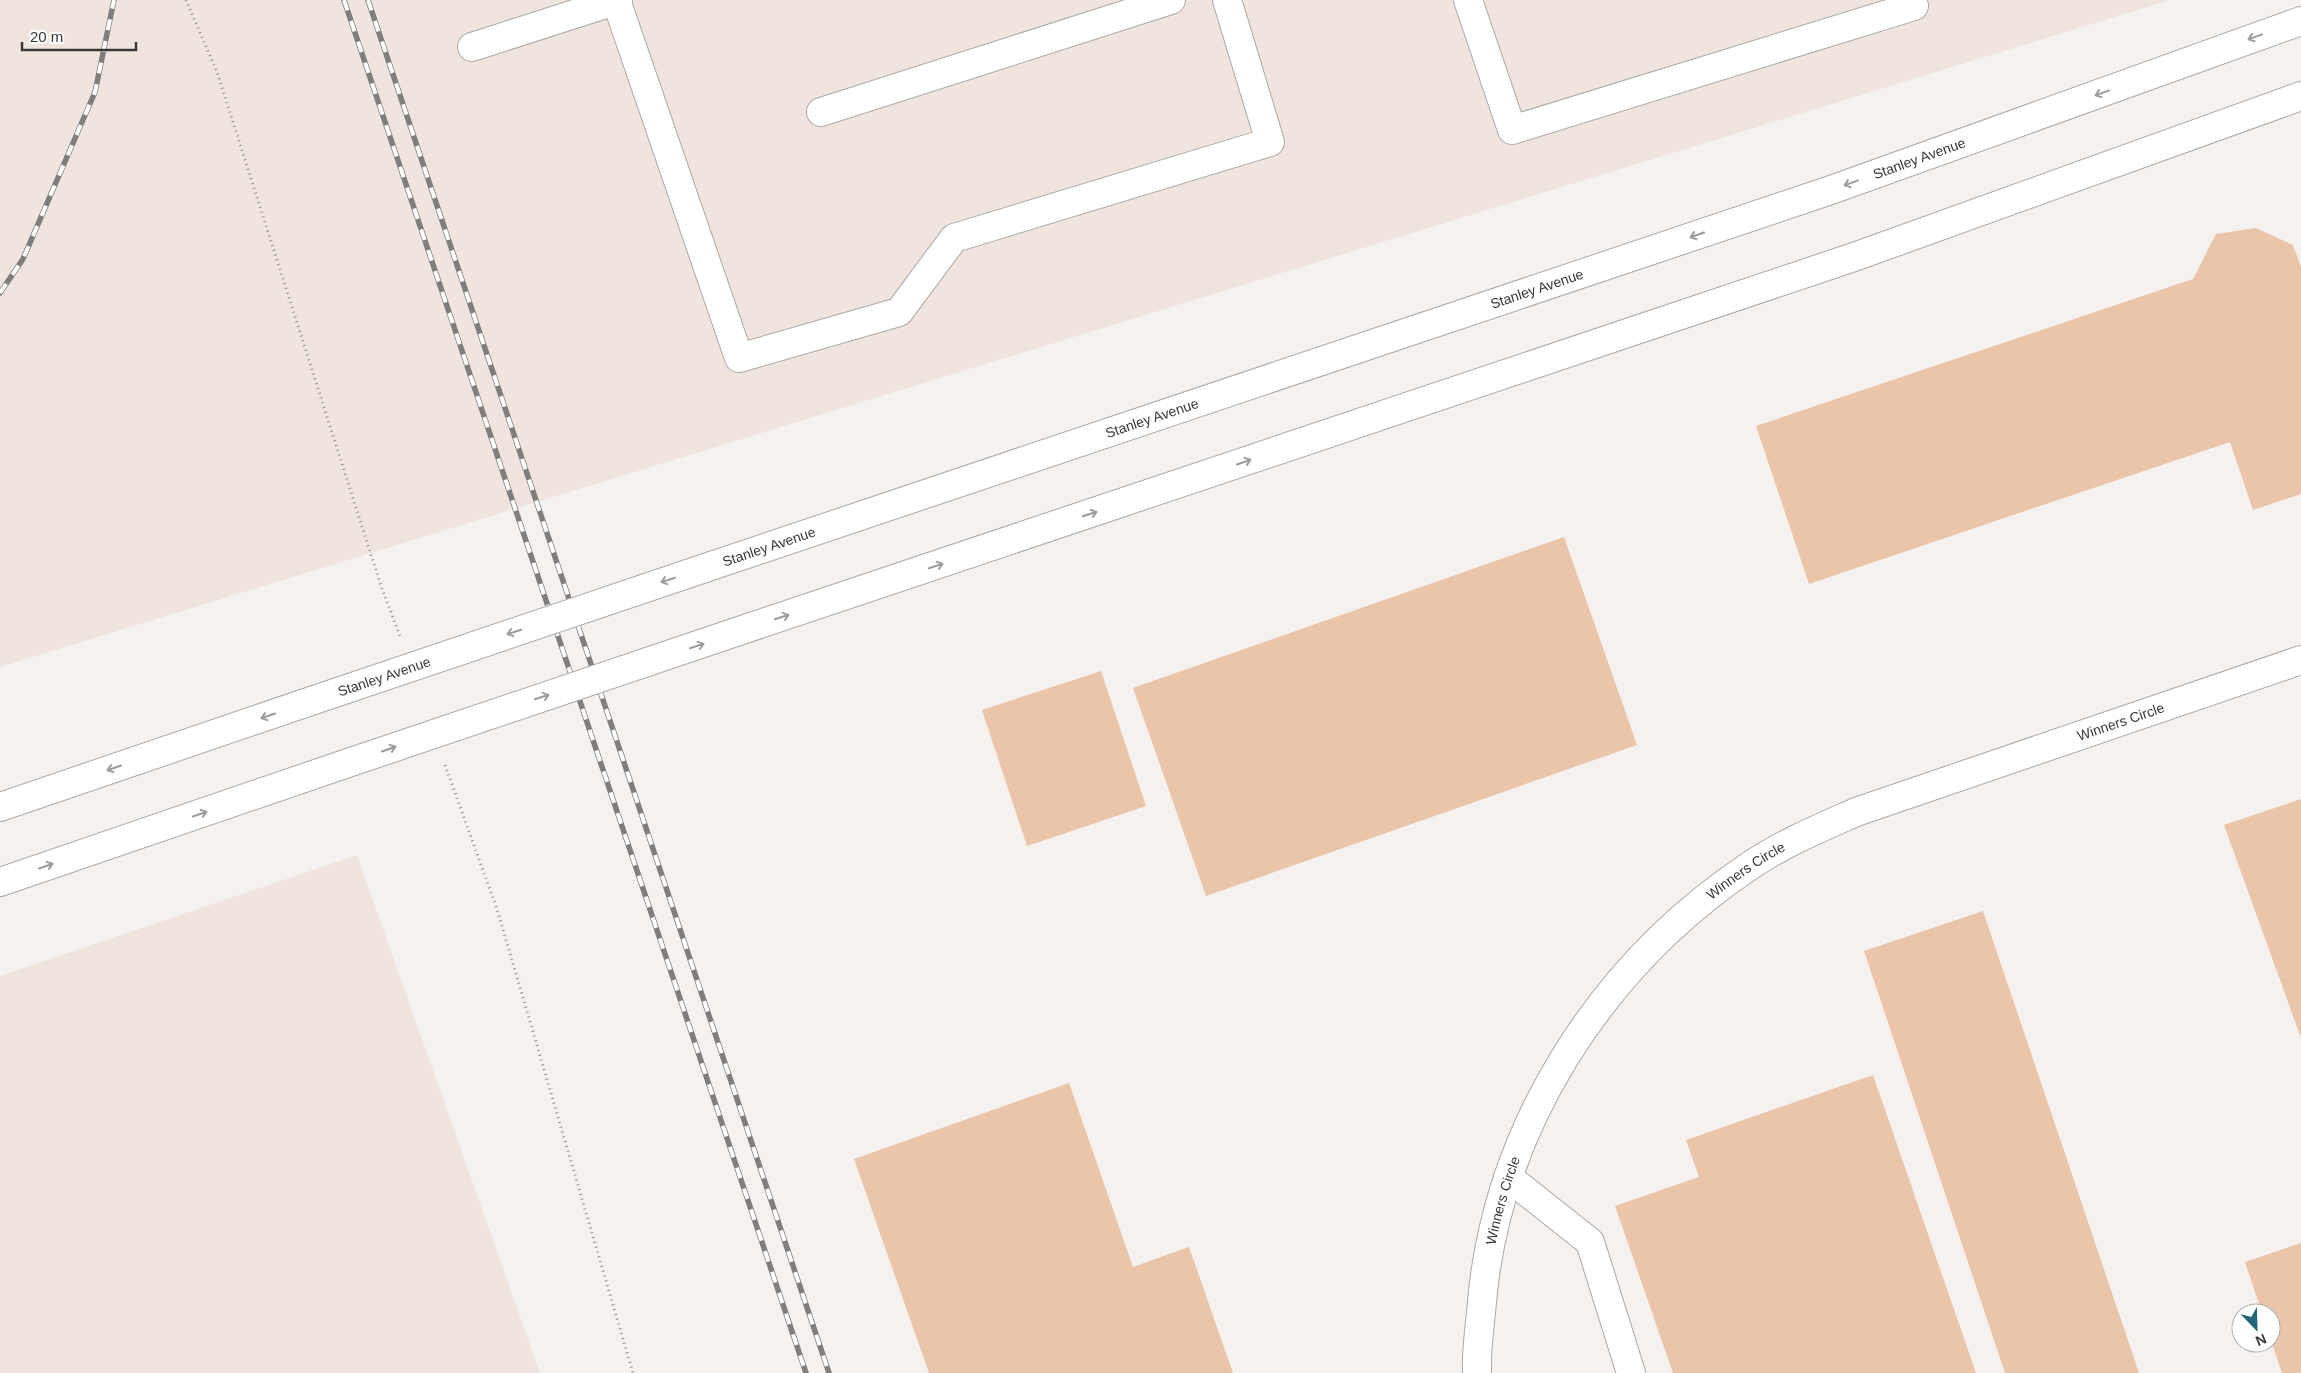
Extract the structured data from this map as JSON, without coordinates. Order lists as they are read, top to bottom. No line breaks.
{"streets":{"main road":["Stanley Avenue","Winners Circle"]},"scale_bar":"20 m","north":"bottom right"}
